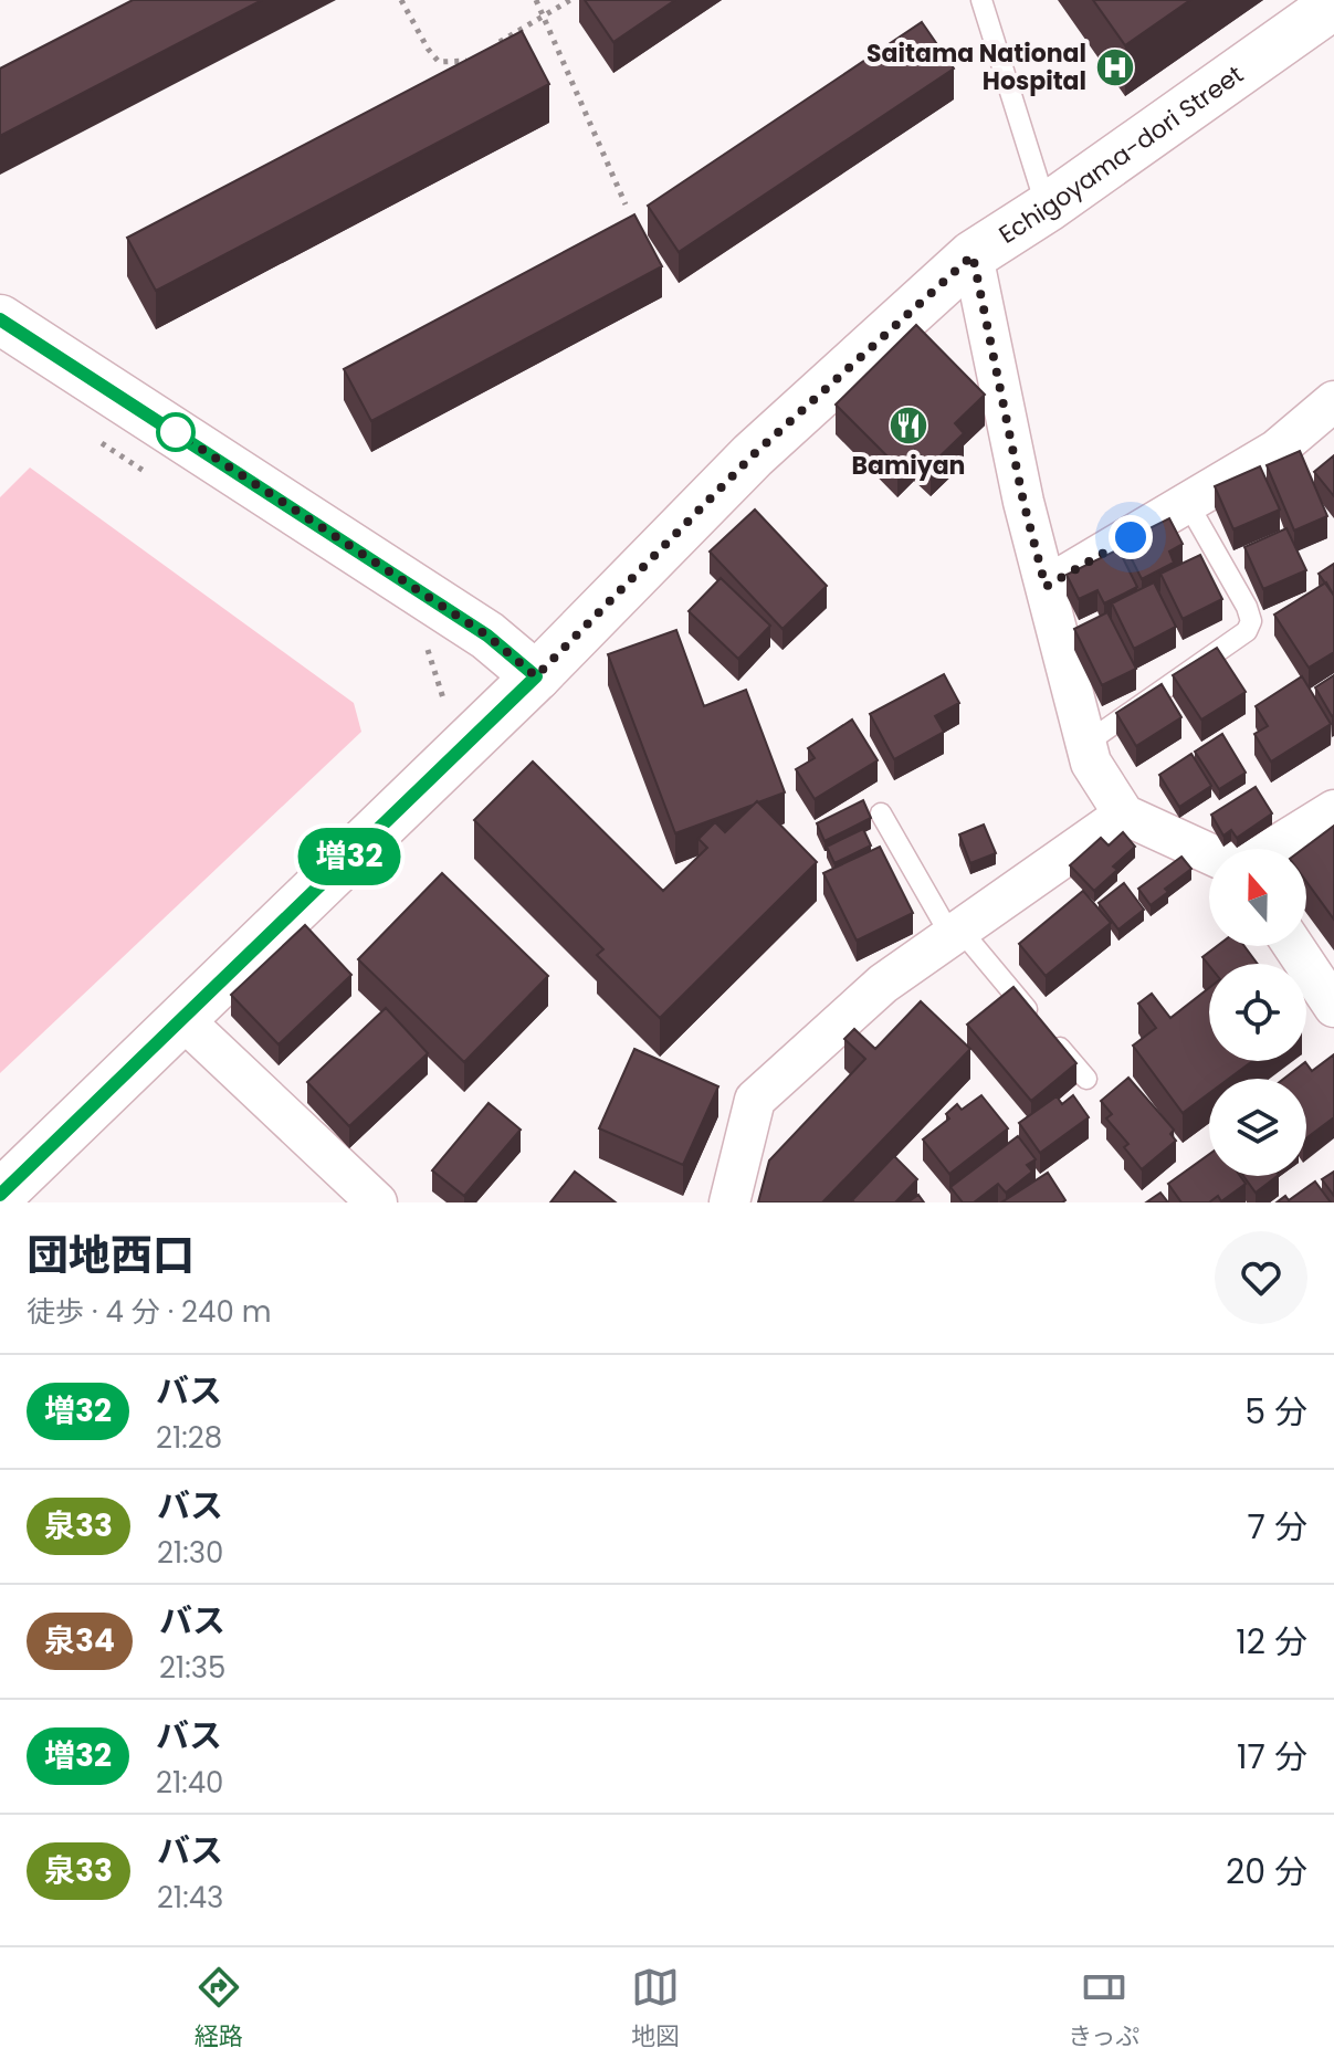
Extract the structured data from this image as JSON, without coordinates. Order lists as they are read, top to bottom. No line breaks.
{"streets":{"street":["Echigoyama-dori Street"]},"places":{"hospital":["Saitama National Hospital"],"restaurant":["Bamiyan"]},"lines":["bus line 増32"],"north":"top","page":{"on_map":"増32","heading":["団地西口","徒歩 · 4 分 · 240 m"],"list":[{"mark":"増32","name":"バス","note":"21:28","value":"5 分"},{"mark":"泉33","name":"バス","note":"21:30","value":"7 分"},{"mark":"泉34","name":"バス","note":"21:35","value":"12 分"},{"mark":"増32","name":"バス","note":"21:40","value":"17 分"},{"mark":"泉33","name":"バス","note":"21:43","value":"20 分"}],"tabs":["経路","地図","きっぷ"]}}
